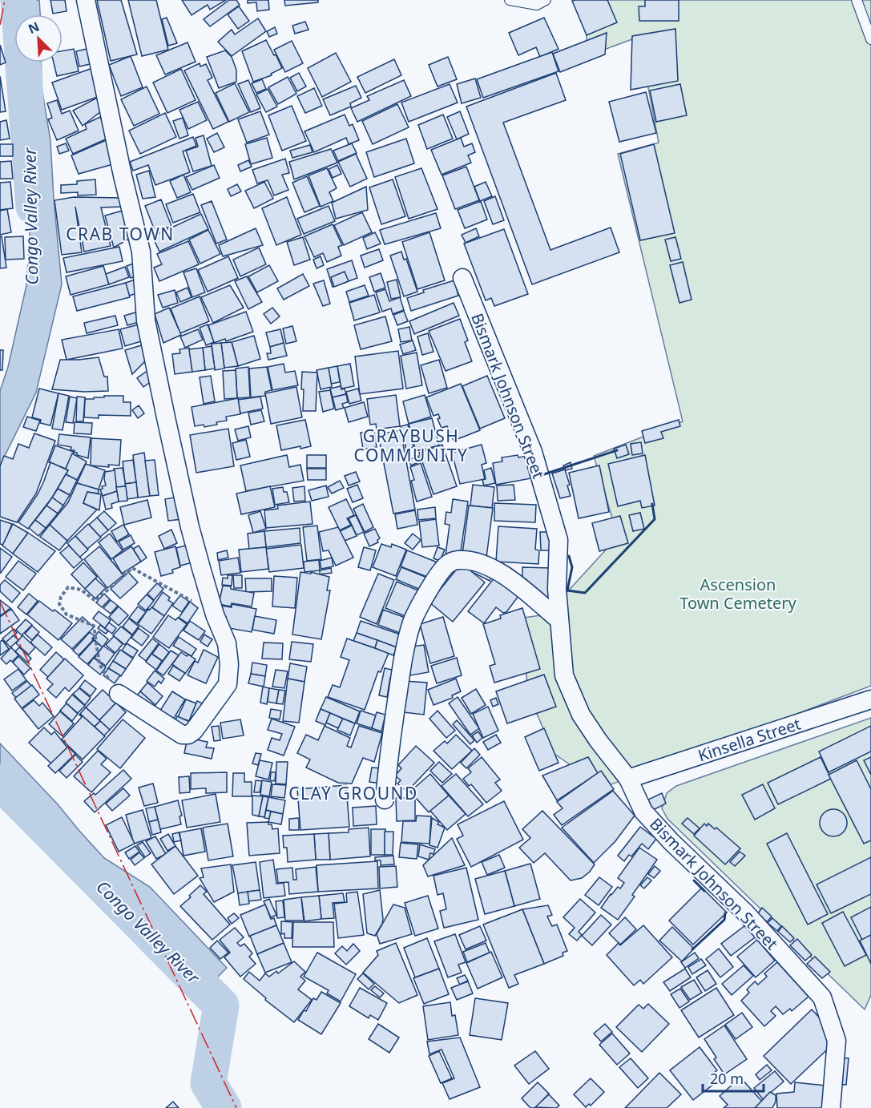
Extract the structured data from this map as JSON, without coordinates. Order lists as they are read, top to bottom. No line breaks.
{"streets":{"street":["Bismark Johnson Street","Kinsella Street"]},"crossings":[["Bismark Johnson Street","Kinsella Street"]],"districts":["CRAB TOWN","GRAYBUSH COMMUNITY","CLAY GROUND"],"water":["Congo Valley River"],"parks":["Ascension Town Cemetery"],"scale_bar":"20 m","north":"top left"}
